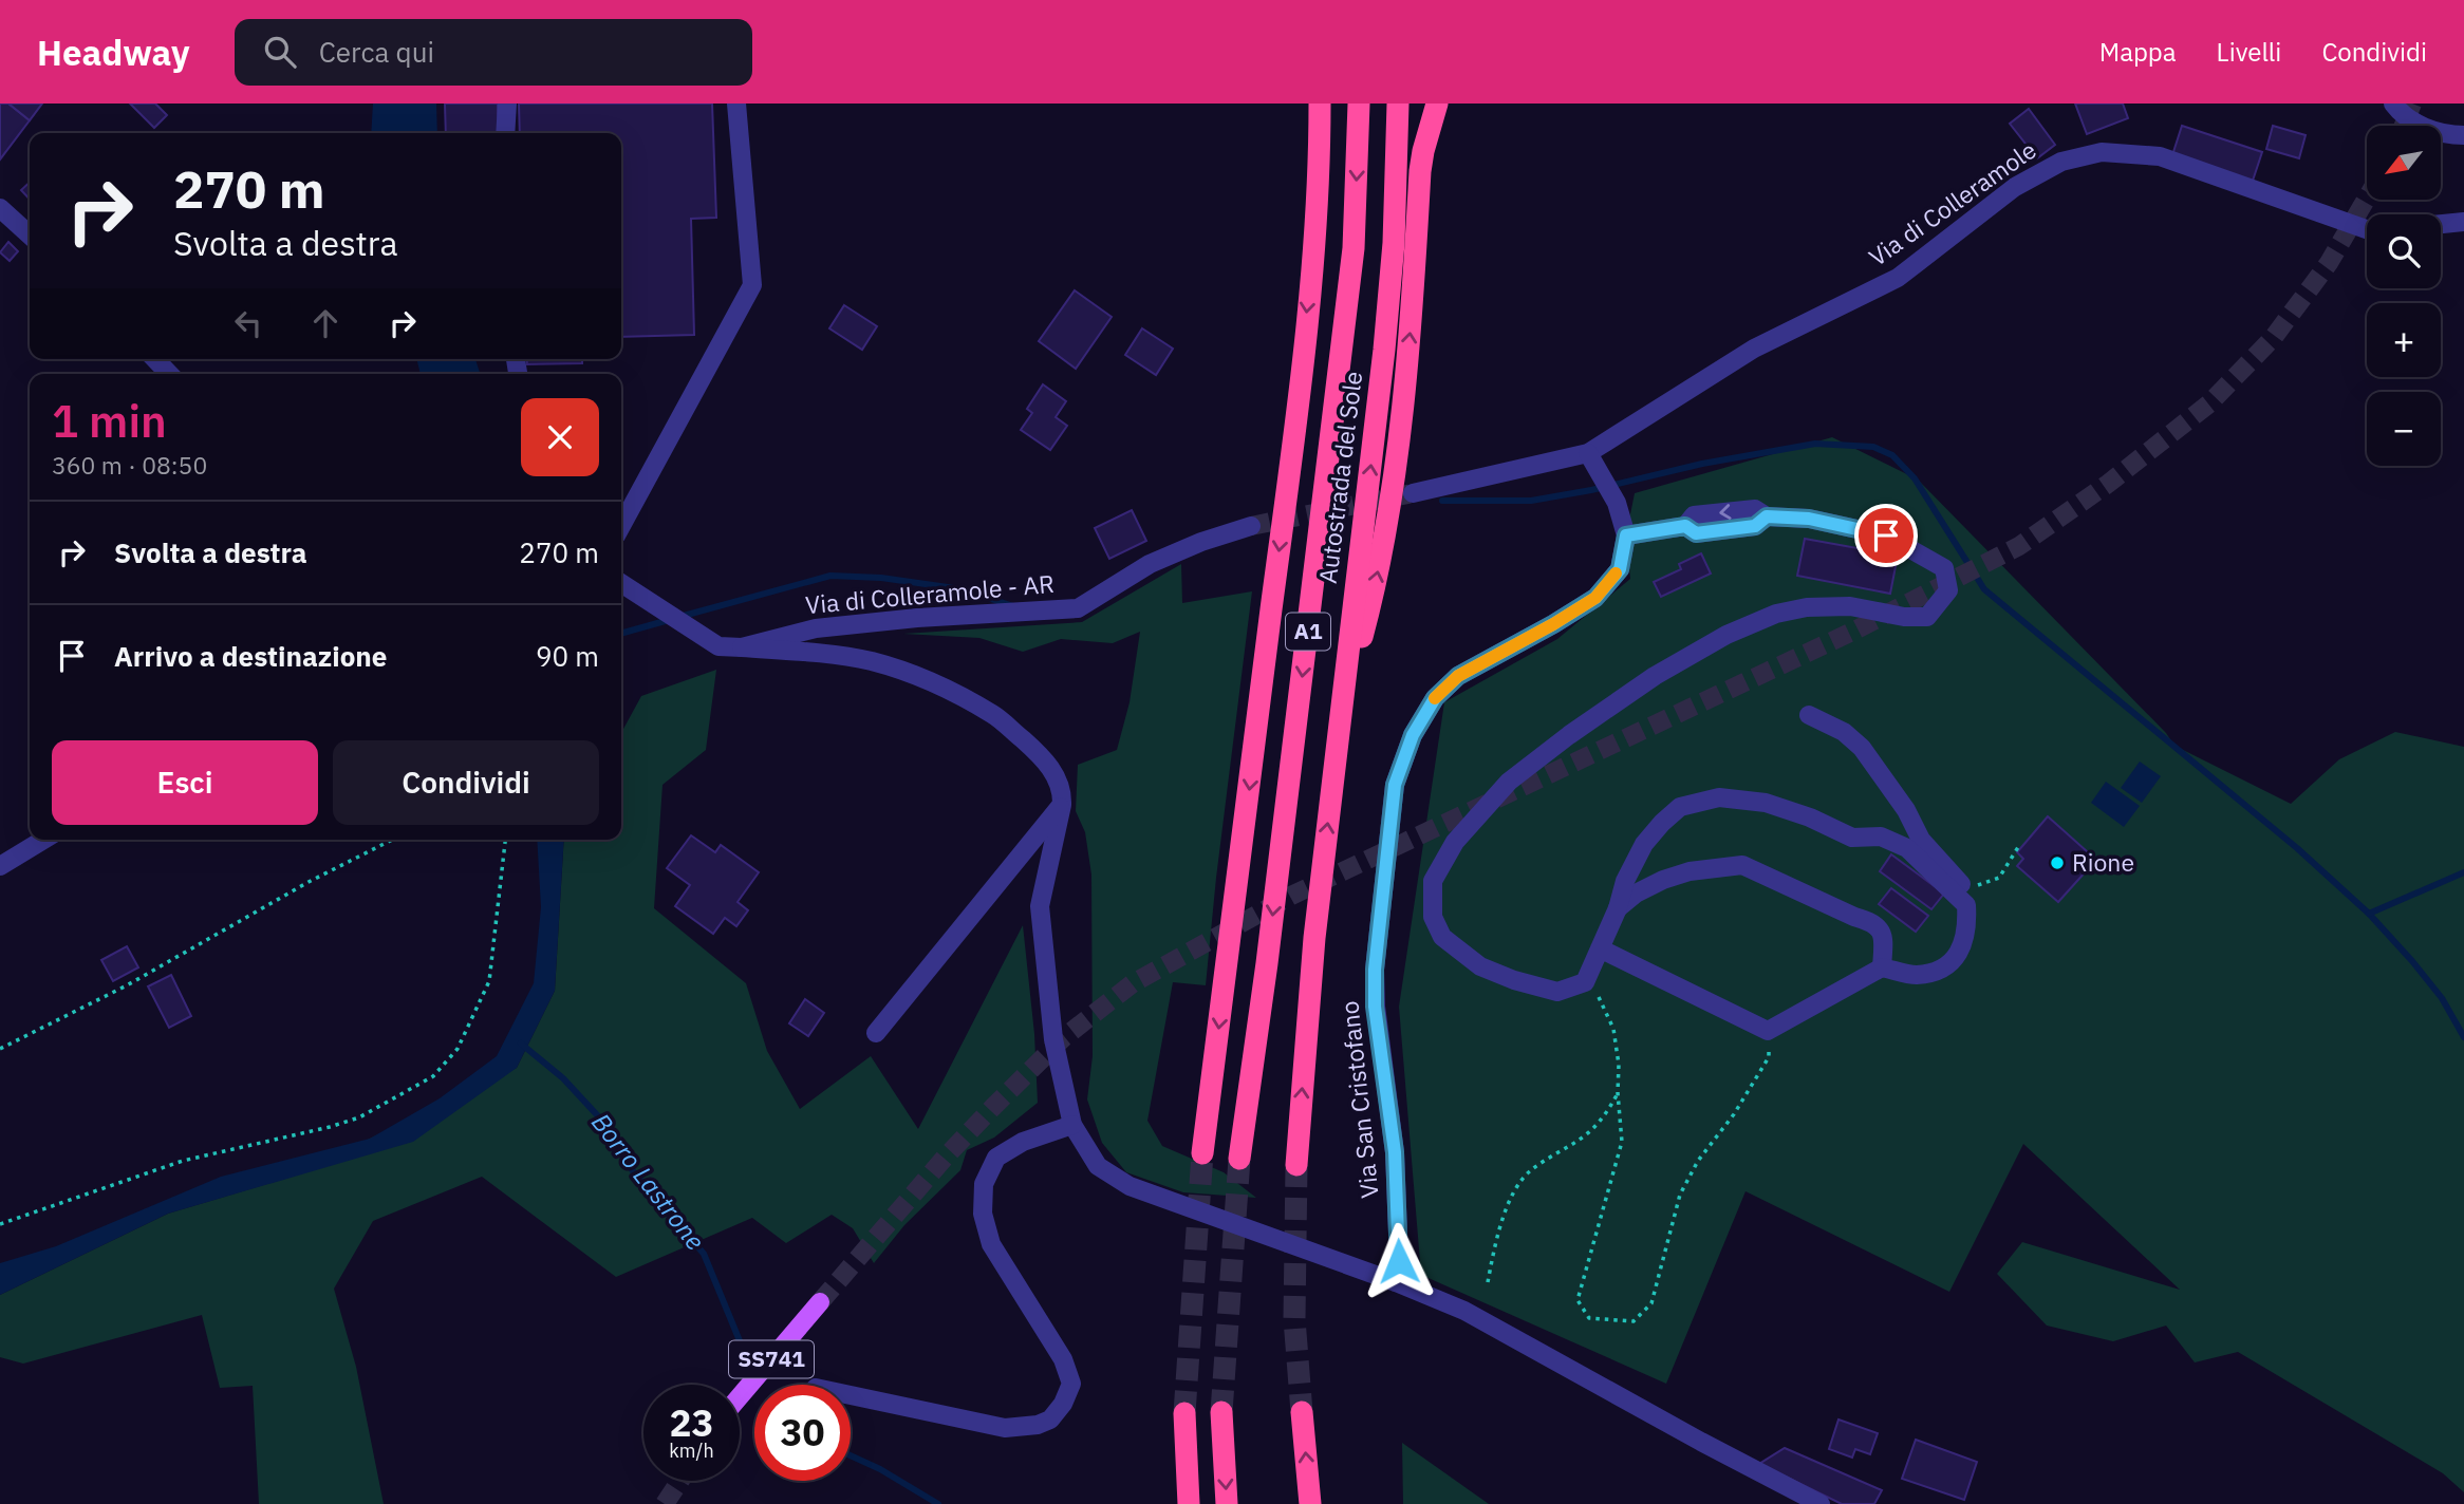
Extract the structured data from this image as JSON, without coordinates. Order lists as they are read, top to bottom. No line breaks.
{"streets":{"highway":["Autostrada del Sole","A1"],"main road":["SS741"],"street":["Via di Colleramole","Via di Colleramole - AR","Via San Cristofano"]},"crossings":[["Via di Colleramole","Via San Cristofano"]],"water":["Borro Lastrone"],"places":["Rione"],"north":"bottom left","page":{"header":"Headway","search":"Cerca qui","nav":["Mappa","Livelli","Condividi"],"map_buttons":["+","−"],"turn":["270 m","Svolta a destra"],"heading":["1 min","360 m · 08:50"],"list":[{"name":"Svolta a destra","value":"270 m"},{"name":"Arrivo a destinazione","value":"90 m"}],"buttons":["Esci","Condividi"],"speed":"23 km/h","limit":"30"}}
